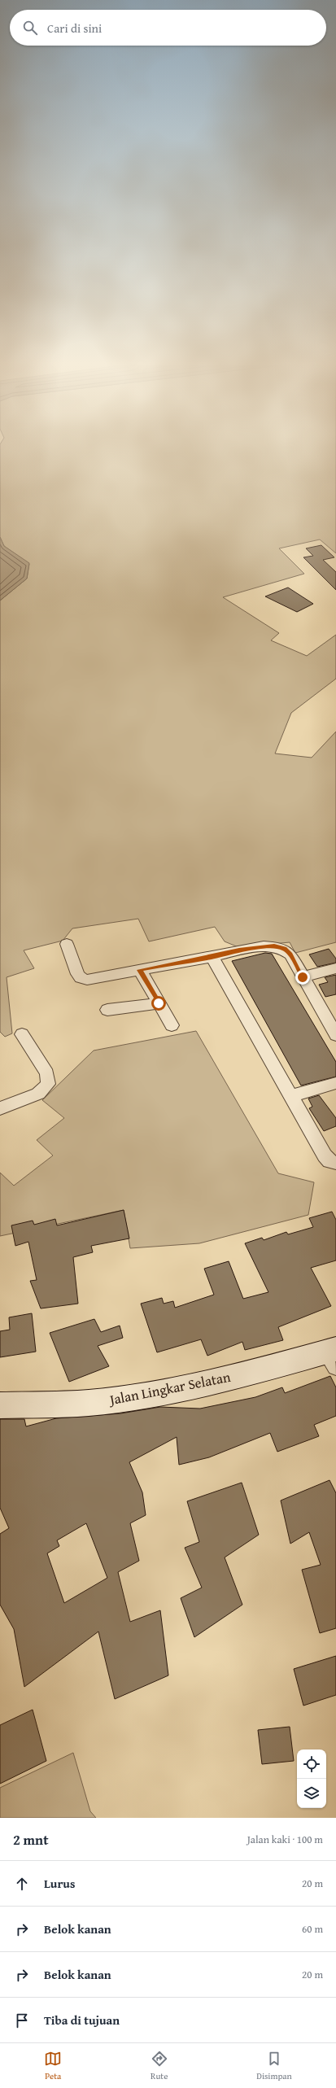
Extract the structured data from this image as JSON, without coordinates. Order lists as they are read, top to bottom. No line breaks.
{"streets":{"street":["Jalan Lingkar Selatan"]},"page":{"search":"Cari di sini","heading":["2 mnt","Jalan kaki · 100 m"],"list":[["Lurus","20 m"],["Belok kanan","60 m"],["Belok kanan","20 m"],"Tiba di tujuan"],"nav":["Peta","Rute","Disimpan"]}}
